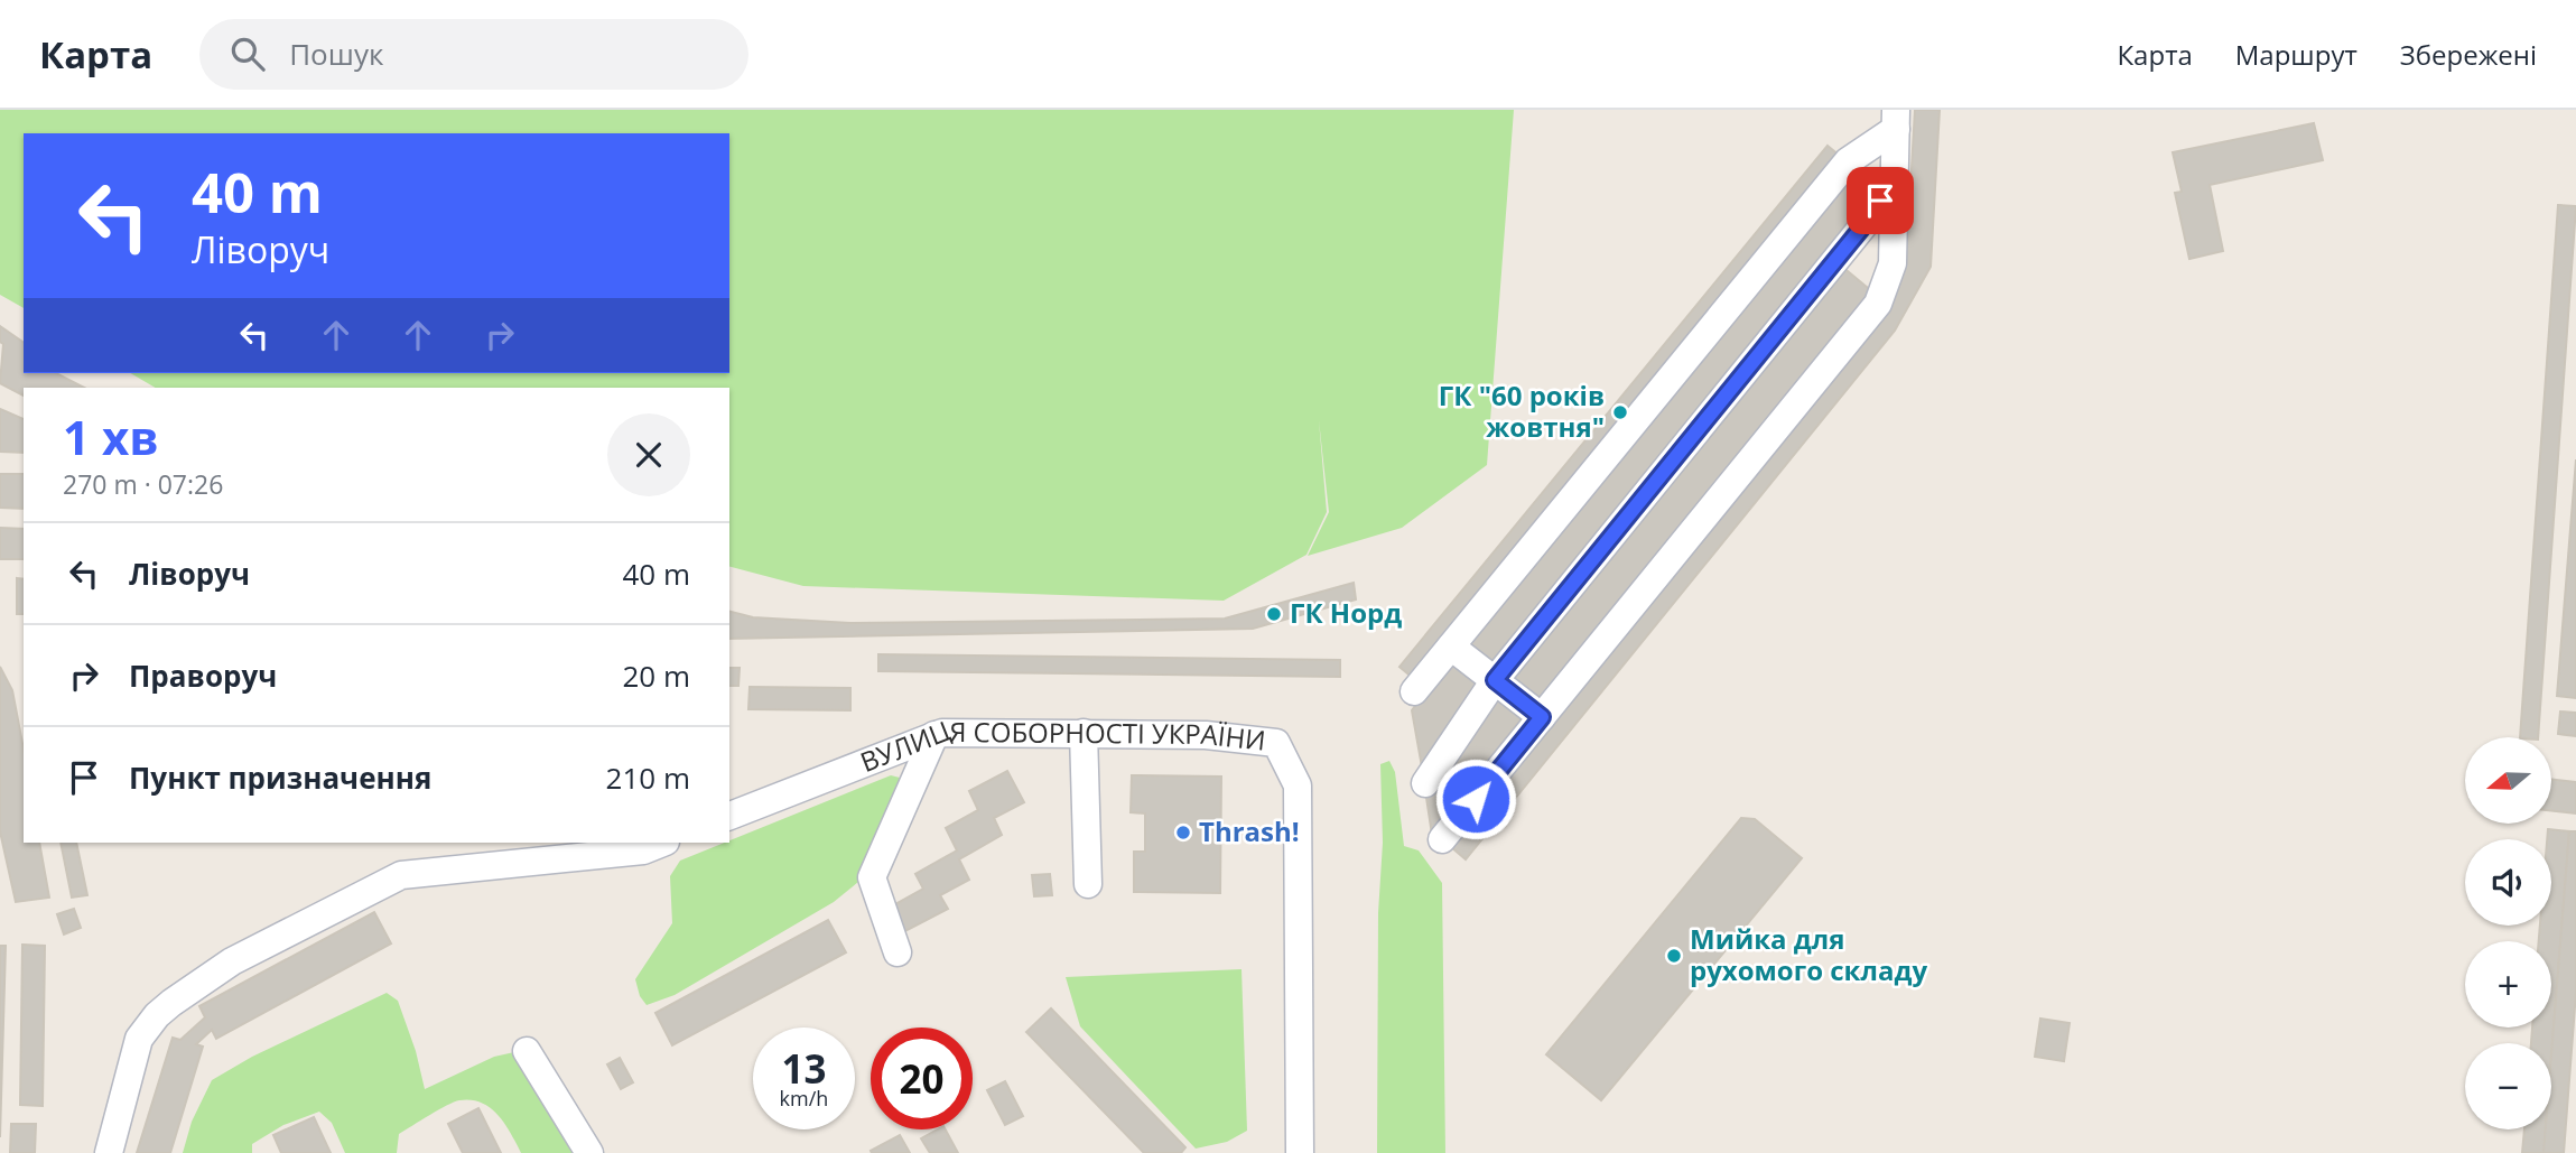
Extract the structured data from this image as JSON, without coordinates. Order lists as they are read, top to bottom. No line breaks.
{"streets":{"street":["ВУЛИЦЯ СОБОРНОСТІ УКРАЇНИ"]},"places":["ГК \"60 років жовтня\"","ГК Норд","Thrash!","Мийка для рухомого складу"],"north":"left","page":{"header":"Карта","search":"Пошук","nav":["Карта","Маршрут","Збережені"],"turn":["40 m","Ліворуч"],"heading":["1 хв","270 m · 07:26"],"list":[{"name":"Ліворуч","value":"40 m"},{"name":"Праворуч","value":"20 m"},{"name":"Пункт призначення","value":"210 m"}],"map_buttons":["+","−"],"speed":"13 km/h","limit":"20"}}
